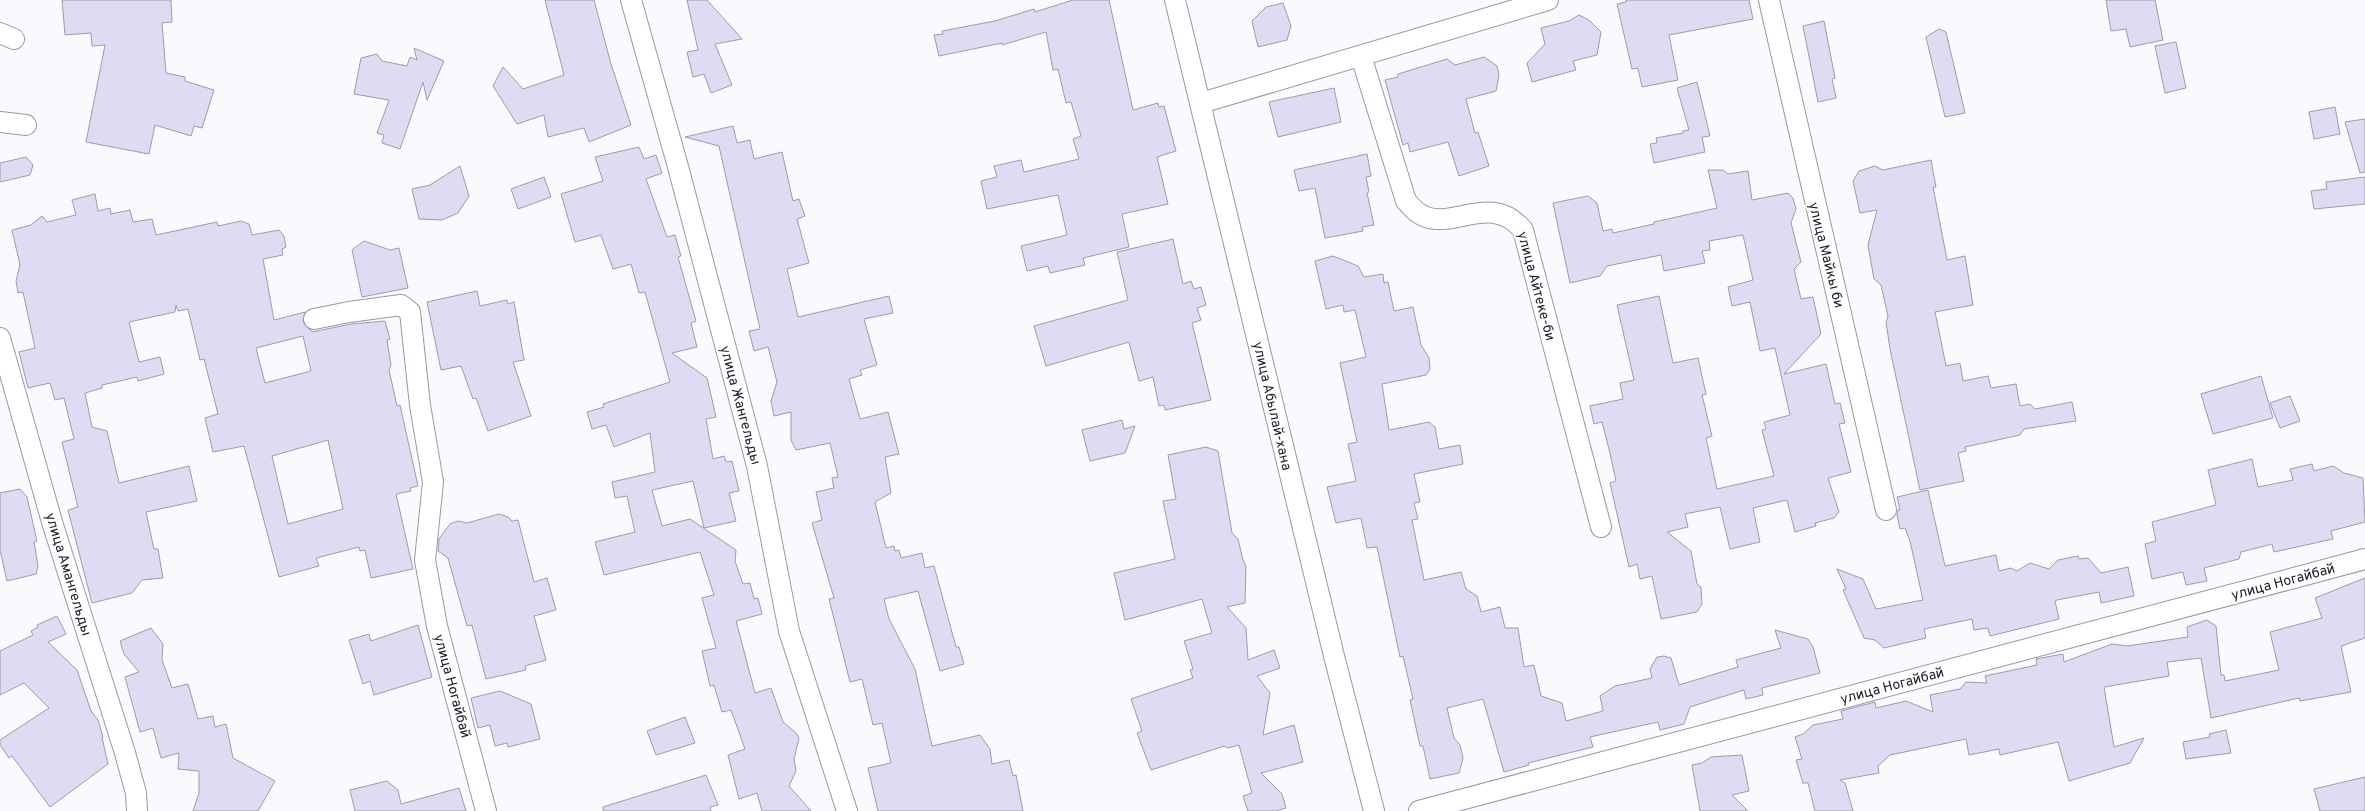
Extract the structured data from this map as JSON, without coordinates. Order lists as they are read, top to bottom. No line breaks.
{"streets":{"street":["улица Майкы би","улица Айтеке-би","улица Жангельды","улица Абылай-хана","улица Амангельды","улица Ногайбай"]}}
